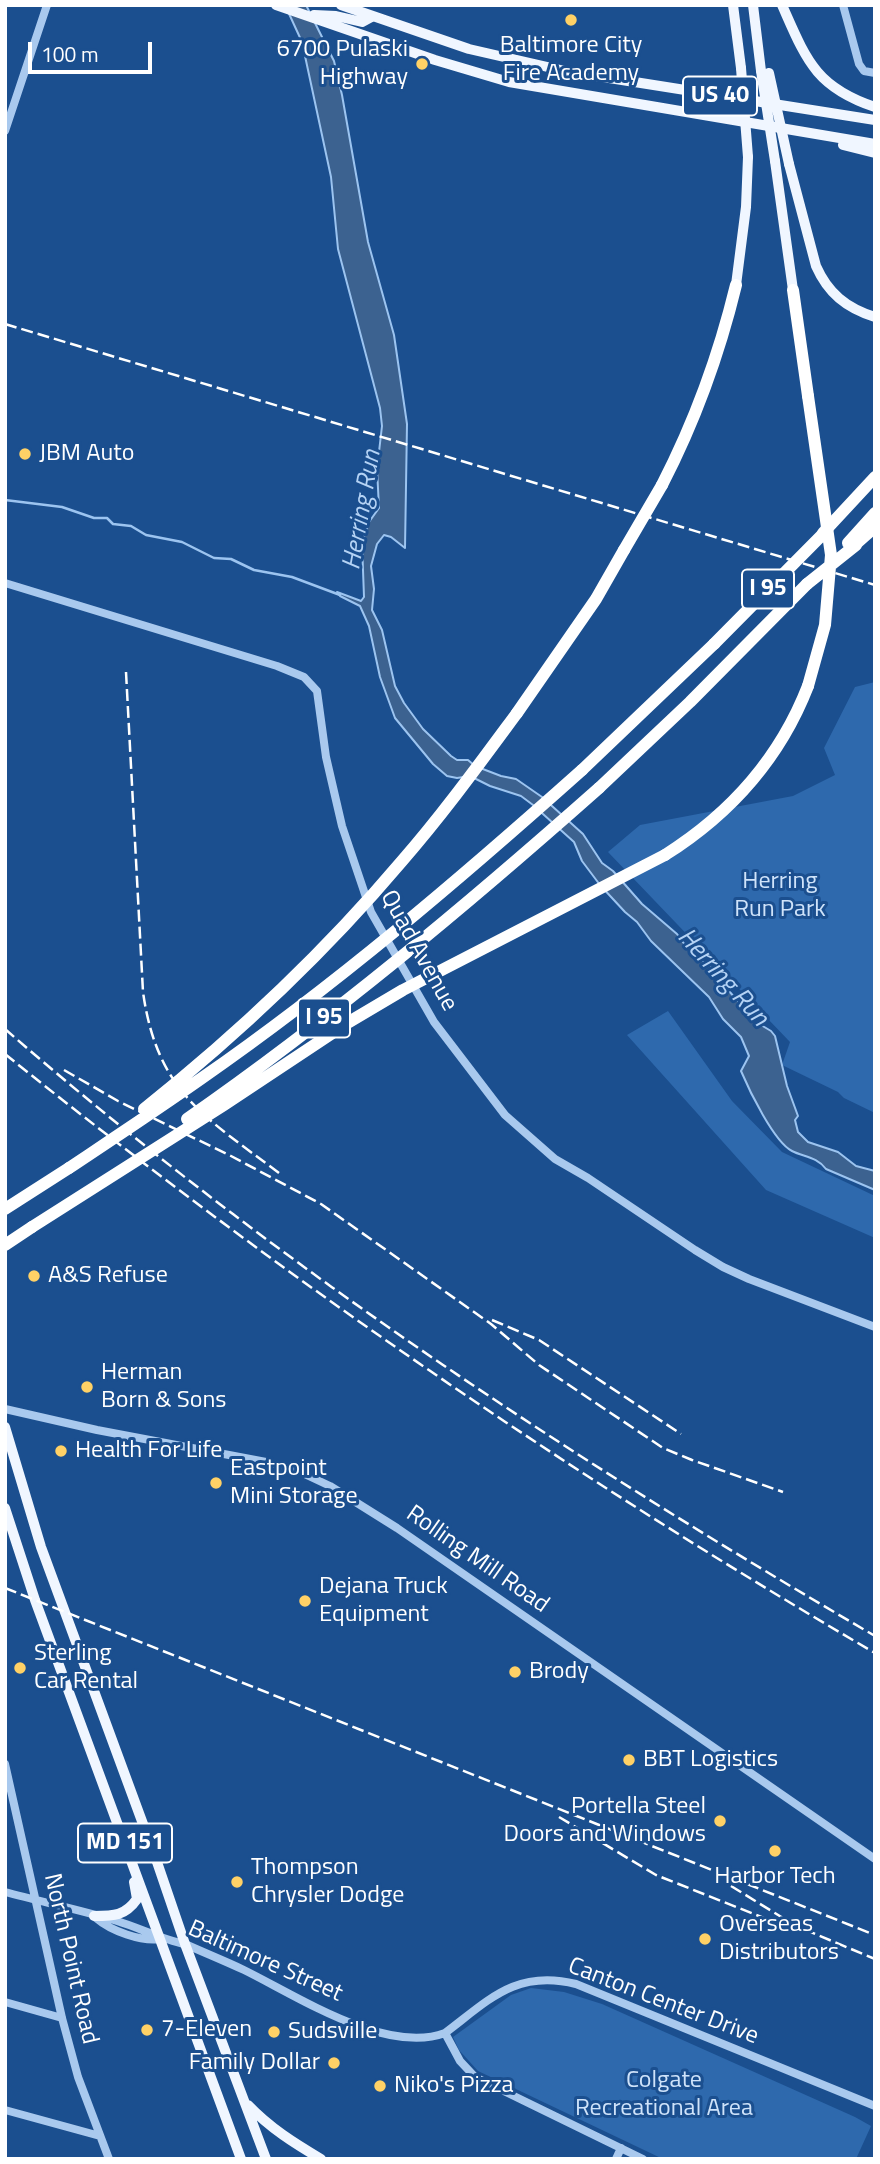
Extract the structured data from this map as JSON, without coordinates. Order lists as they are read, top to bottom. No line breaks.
{"streets":{"highway":["I 95"],"main road":["US 40","MD 151"],"street":["Quad Avenue","Rolling Mill Road","North Point Road","Baltimore Street","Canton Center Drive"]},"crossings":[["MD 151","Baltimore Street"],["North Point Road","Baltimore Street"],["Baltimore Street","Canton Center Drive"]],"water":["Herring Run"],"parks":["Herring Run Park","Colgate Recreational Area"],"places":["Baltimore City Fire Academy","6700 Pulaski Highway","JBM Auto","A&S Refuse","Herman Born & Sons","Health For Life","Eastpoint Mini Storage","Dejana Truck Equipment","Sterling Car Rental","Brody","BBT Logistics","Portella Steel Doors and Windows","Harbor Tech","Thompson Chrysler Dodge","Overseas Distributors","7-Eleven","Sudsville","Family Dollar","Niko's Pizza"],"scale_bar":"100 m"}
